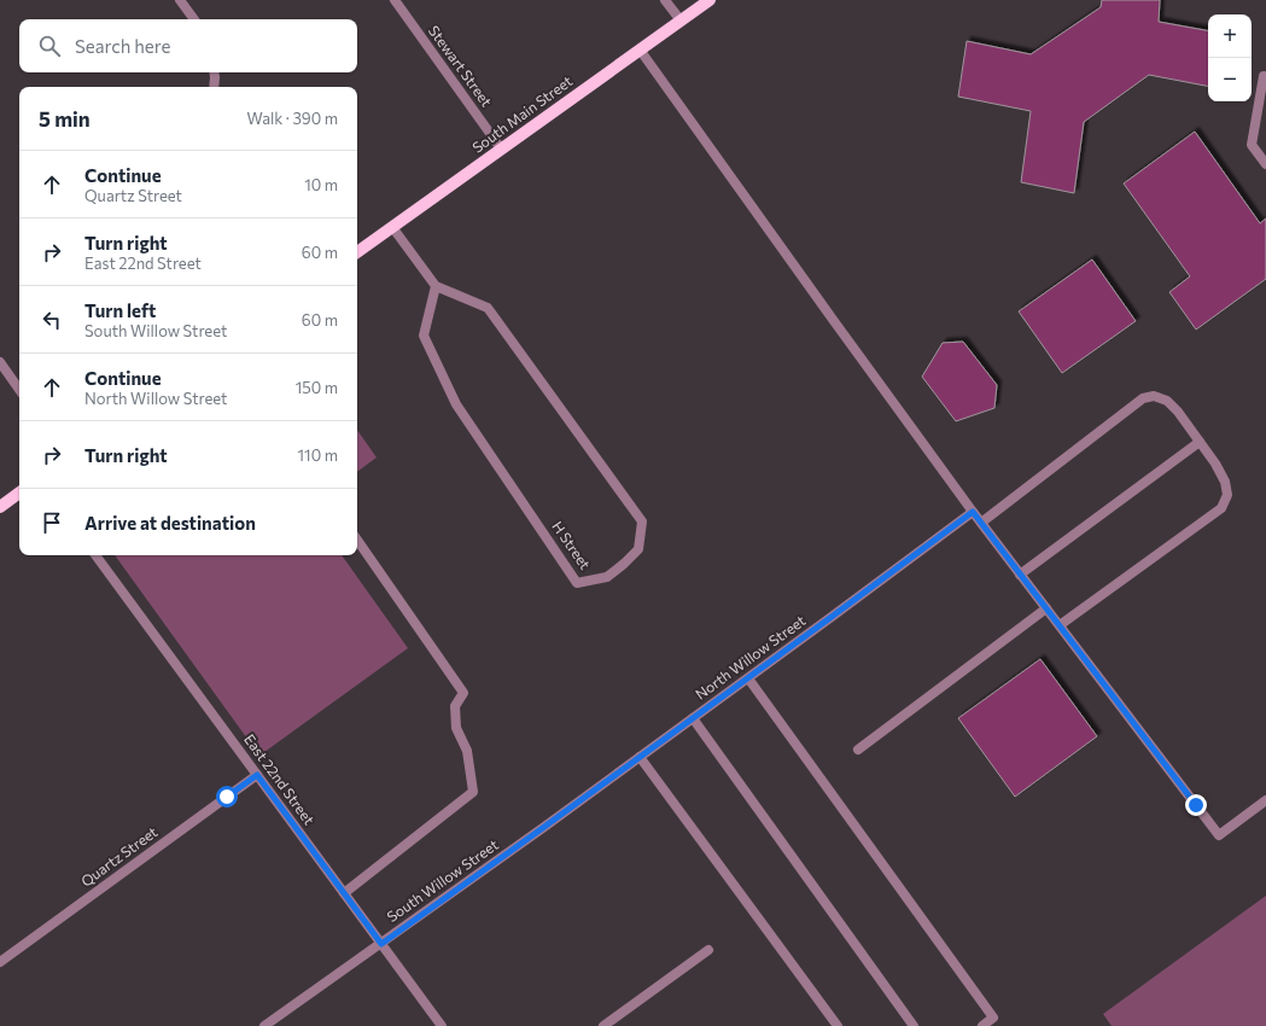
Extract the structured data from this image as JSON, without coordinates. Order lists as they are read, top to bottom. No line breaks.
{"streets":{"main road":["South Main Street"],"street":["Stewart Street","H Street","North Willow Street","East 22nd Street","Quartz Street","South Willow Street"]},"crossings":[["Stewart Street","South Main Street"],["North Willow Street","South Willow Street"],["East 22nd Street","Quartz Street"],["East 22nd Street","South Willow Street"]],"page":{"map_buttons":["+","−"],"search":"Search here","heading":["5 min","Walk · 390 m"],"list":[["Continue","Quartz Street","10 m"],["Turn right","East 22nd Street","60 m"],["Turn left","South Willow Street","60 m"],["Continue","North Willow Street","150 m"],["Turn right","110 m"],"Arrive at destination"]}}
